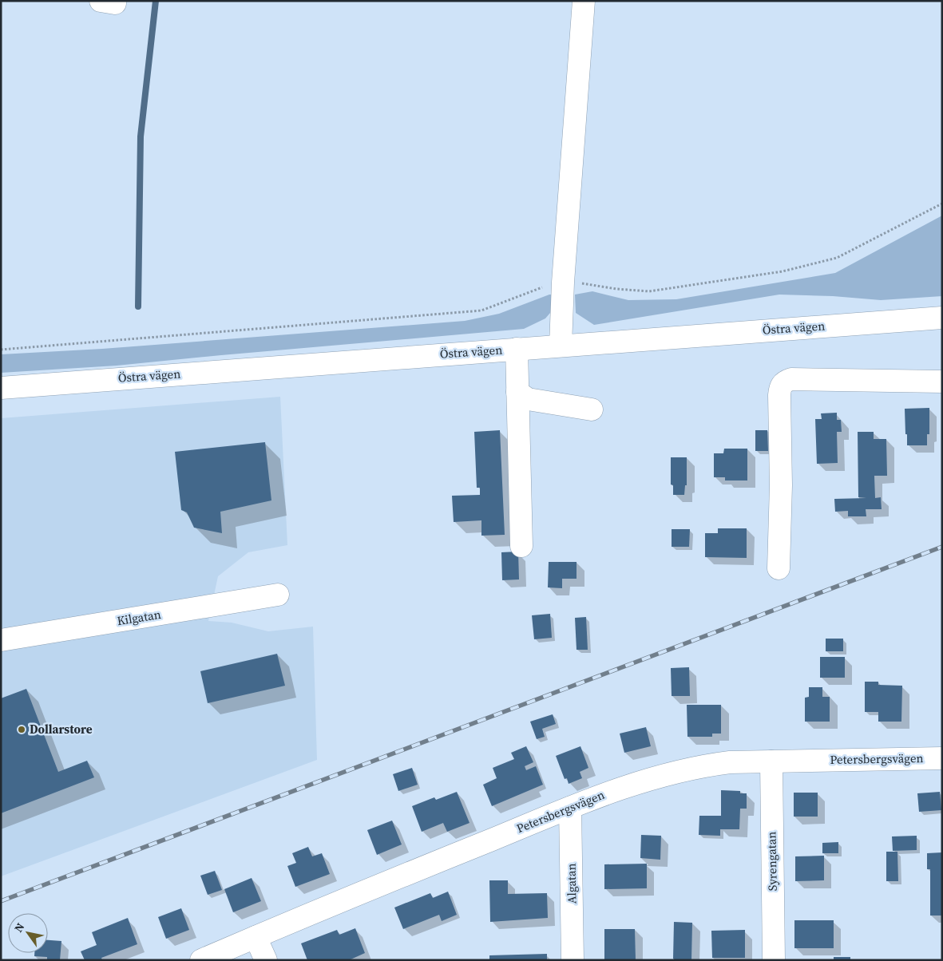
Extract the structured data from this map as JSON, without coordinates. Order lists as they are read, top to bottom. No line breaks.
{"streets":{"street":["Östra vägen","Kilgatan","Petersbergsvägen","Syrengatan","Algatan"]},"crossings":[["Petersbergsvägen","Syrengatan"],["Petersbergsvägen","Algatan"]],"places":["Dollarstore"],"north":"top left"}
